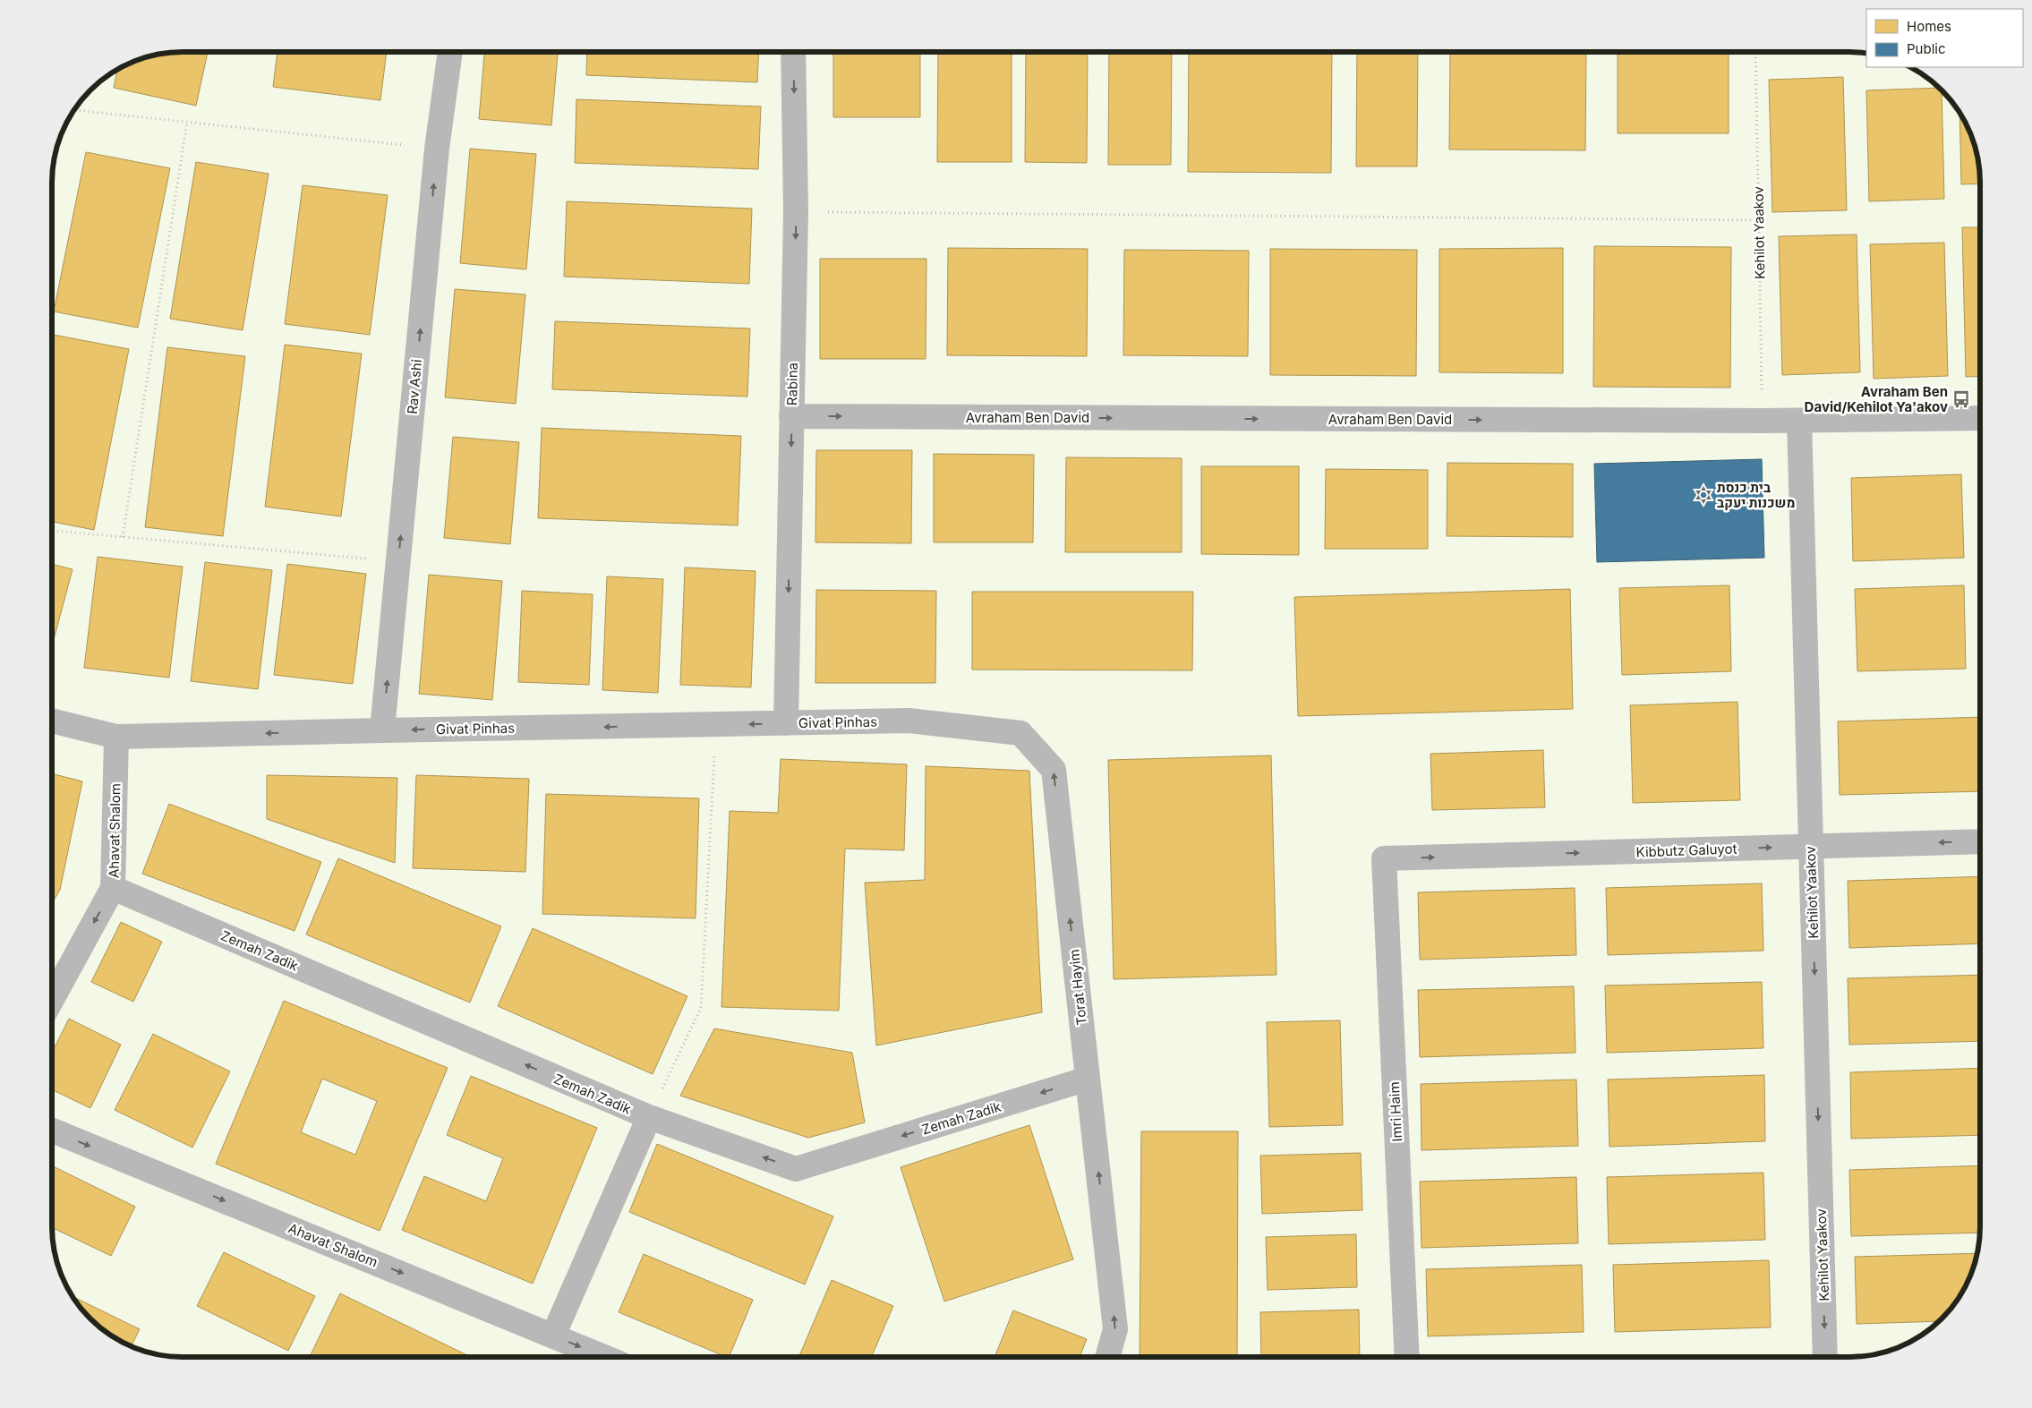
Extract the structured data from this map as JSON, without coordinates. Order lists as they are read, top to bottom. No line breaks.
{"streets":{"street":["Kehilot Yaakov","Rabina","Rav Ashi","Avraham Ben David","Givat Pinhas","Ahavat Shalom","Kibbutz Galuyot","Zemah Zadik","Torat Hayim","Imri Haim"]},"crossings":[["Kehilot Yaakov","Avraham Ben David"],["Kehilot Yaakov","Kibbutz Galuyot"],["Rabina","Avraham Ben David"],["Rabina","Givat Pinhas"],["Rav Ashi","Givat Pinhas"],["Givat Pinhas","Ahavat Shalom"],["Givat Pinhas","Torat Hayim"],["Ahavat Shalom","Zemah Zadik"],["Kibbutz Galuyot","Imri Haim"],["Zemah Zadik","Torat Hayim"]],"one_way":["Kehilot Yaakov","Rabina","Rav Ashi","Avraham Ben David","Givat Pinhas","Ahavat Shalom","Zemah Zadik","Torat Hayim"],"places":{"bus stop":["Avraham Ben David/Kehilot Ya'akov"],"synagogue":["בית כנסת משכנות יעקב"]},"legend":["Homes","Public"]}
